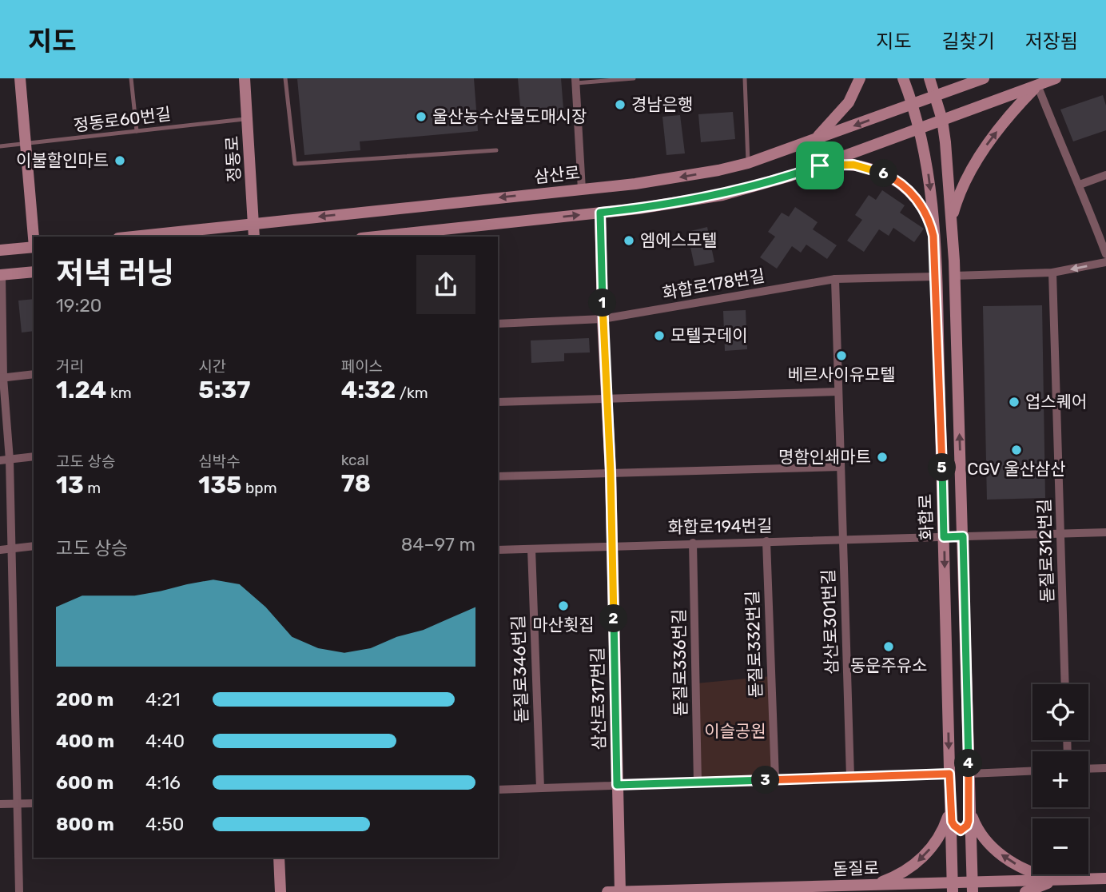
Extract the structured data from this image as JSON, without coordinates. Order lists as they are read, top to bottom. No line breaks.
{"streets":{"main road":["정동로","삼산로","화합로","삼산로317번길","돋질로"],"street":["화합로178번길","화합로194번길","돋질로312번길","삼산로301번길","돋질로332번길","돋질로336번길","돋질로346번길"],"lane":["정동로60번길"]},"crossings":[["정동로60번길","정동로"],["정동로","삼산로"],["삼산로","화합로"],["화합로178번길","화합로"],["화합로178번길","삼산로301번길"],["화합로178번길","삼산로317번길"],["화합로","화합로194번길"],["화합로","돋질로"],["화합로194번길","돋질로312번길"],["화합로194번길","삼산로301번길"],["화합로194번길","돋질로332번길"],["화합로194번길","돋질로336번길"],["화합로194번길","돋질로346번길"],["화합로194번길","삼산로317번길"],["삼산로317번길","돋질로"]],"parks":["이슬공원"],"places":["경남은행","울산농수산물도매시장","이불할인마트","엠에스모텔","모텔굿데이","베르사이유모텔","업스퀘어","CGV 울산삼산","명함인쇄마트","마산횟집","동운주유소"],"page":{"header":"지도","nav":["지도","길찾기","저장됨"],"pins":["6","1","5","2","4","3"],"heading":["저녁 러닝","19:20"],"stats":[["거리","1.24 km"],["시간","5:37"],["페이스","4:32 /km"],["고도 상승","13 m"],["심박수","135 bpm"],["kcal","78"]],"chart":["고도 상승","84–97 m"],"list":[{"name":"200 m","note":"4:21"},{"name":"400 m","note":"4:40"},{"name":"600 m","note":"4:16"},{"name":"800 m","note":"4:50"}],"map_buttons":["+","−"]}}
